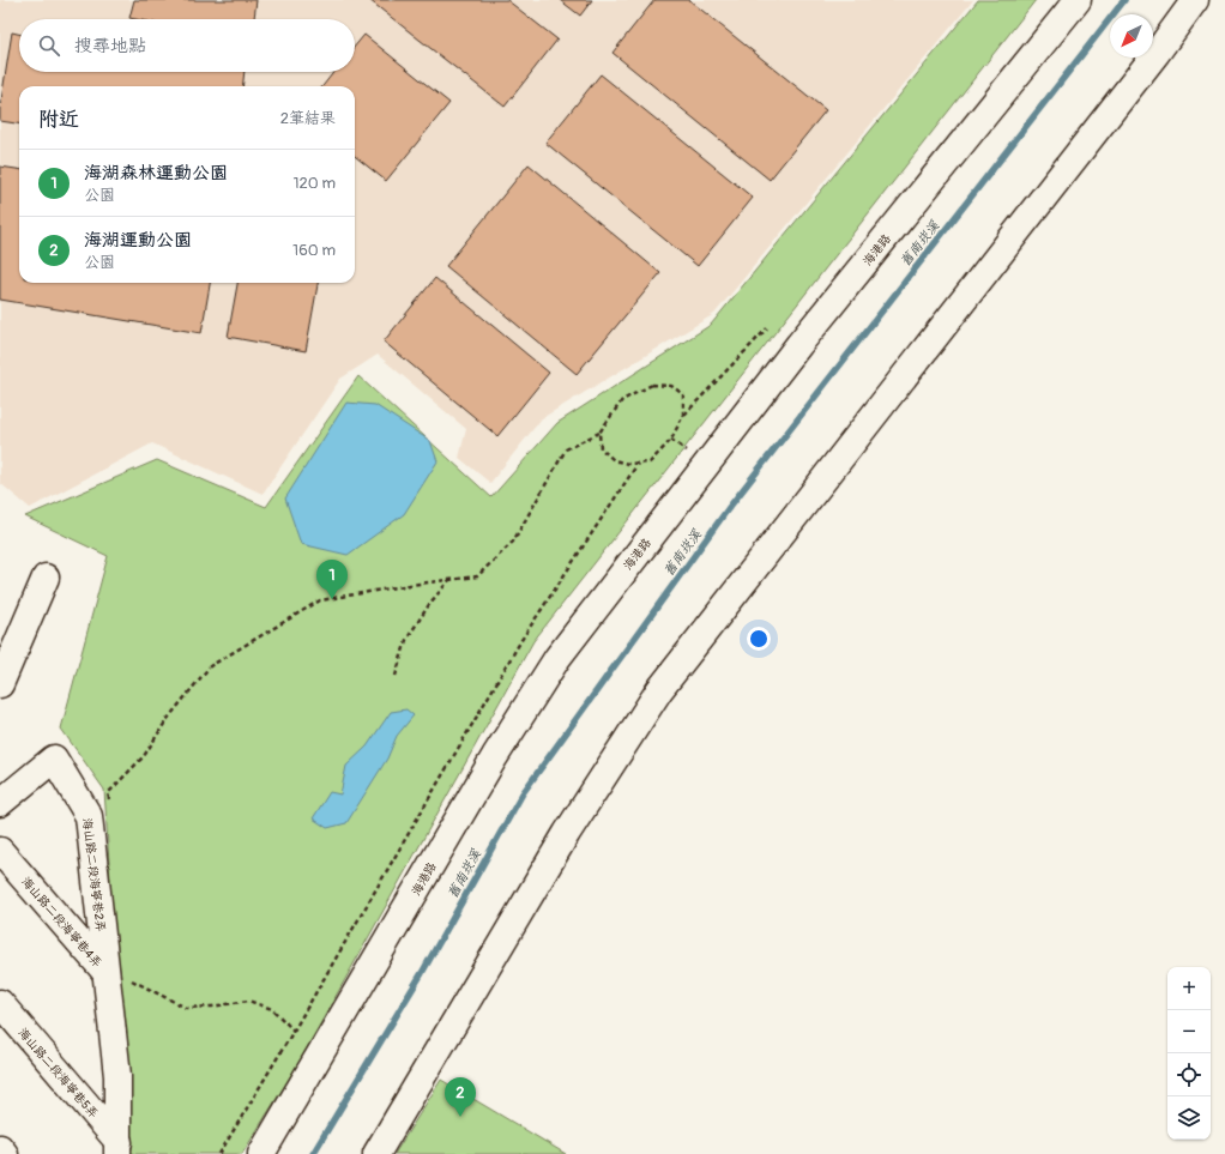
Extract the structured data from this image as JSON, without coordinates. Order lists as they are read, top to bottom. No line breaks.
{"streets":{"street":["海港路","海山路二段海寧巷2弄","海山路二段海寧巷4弄","海山路二段海寧巷5弄"]},"crossings":[["海山路二段海寧巷2弄","海山路二段海寧巷4弄"],["海山路二段海寧巷2弄","海山路二段海寧巷5弄"]],"water":["舊南崁溪"],"north":"bottom left","page":{"search":"搜尋地點","heading":["附近","2筆結果"],"list":[{"mark":"1","name":"海湖森林運動公園","note":"公園","value":"120 m"},{"mark":"2","name":"海湖運動公園","note":"公園","value":"160 m"}],"pins":["1","2"],"map_buttons":["+","−"]}}
